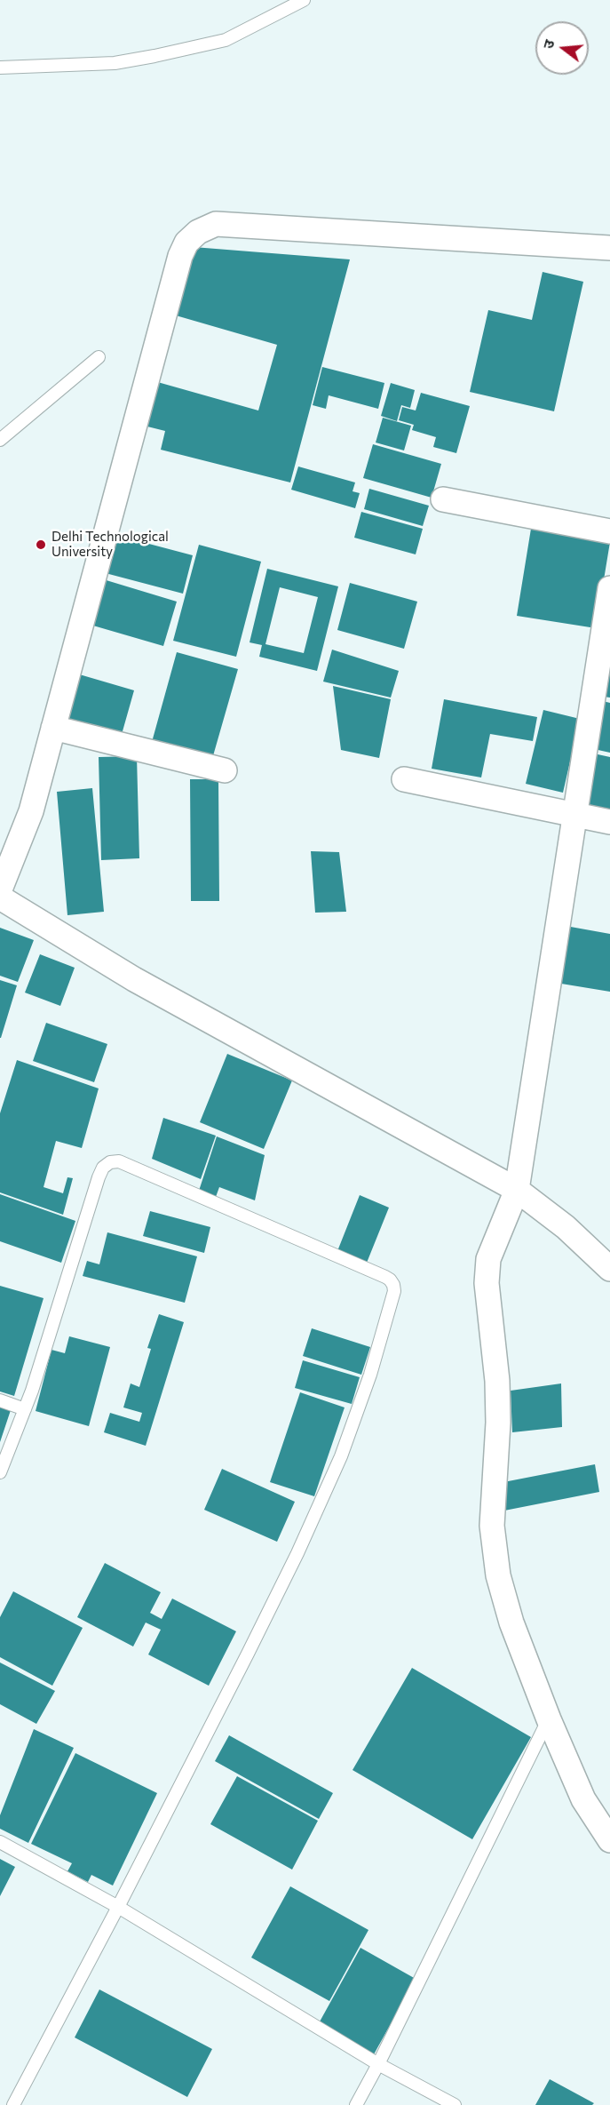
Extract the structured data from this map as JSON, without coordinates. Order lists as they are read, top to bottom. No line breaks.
{"places":["Delhi Technological University"],"north":"left"}
